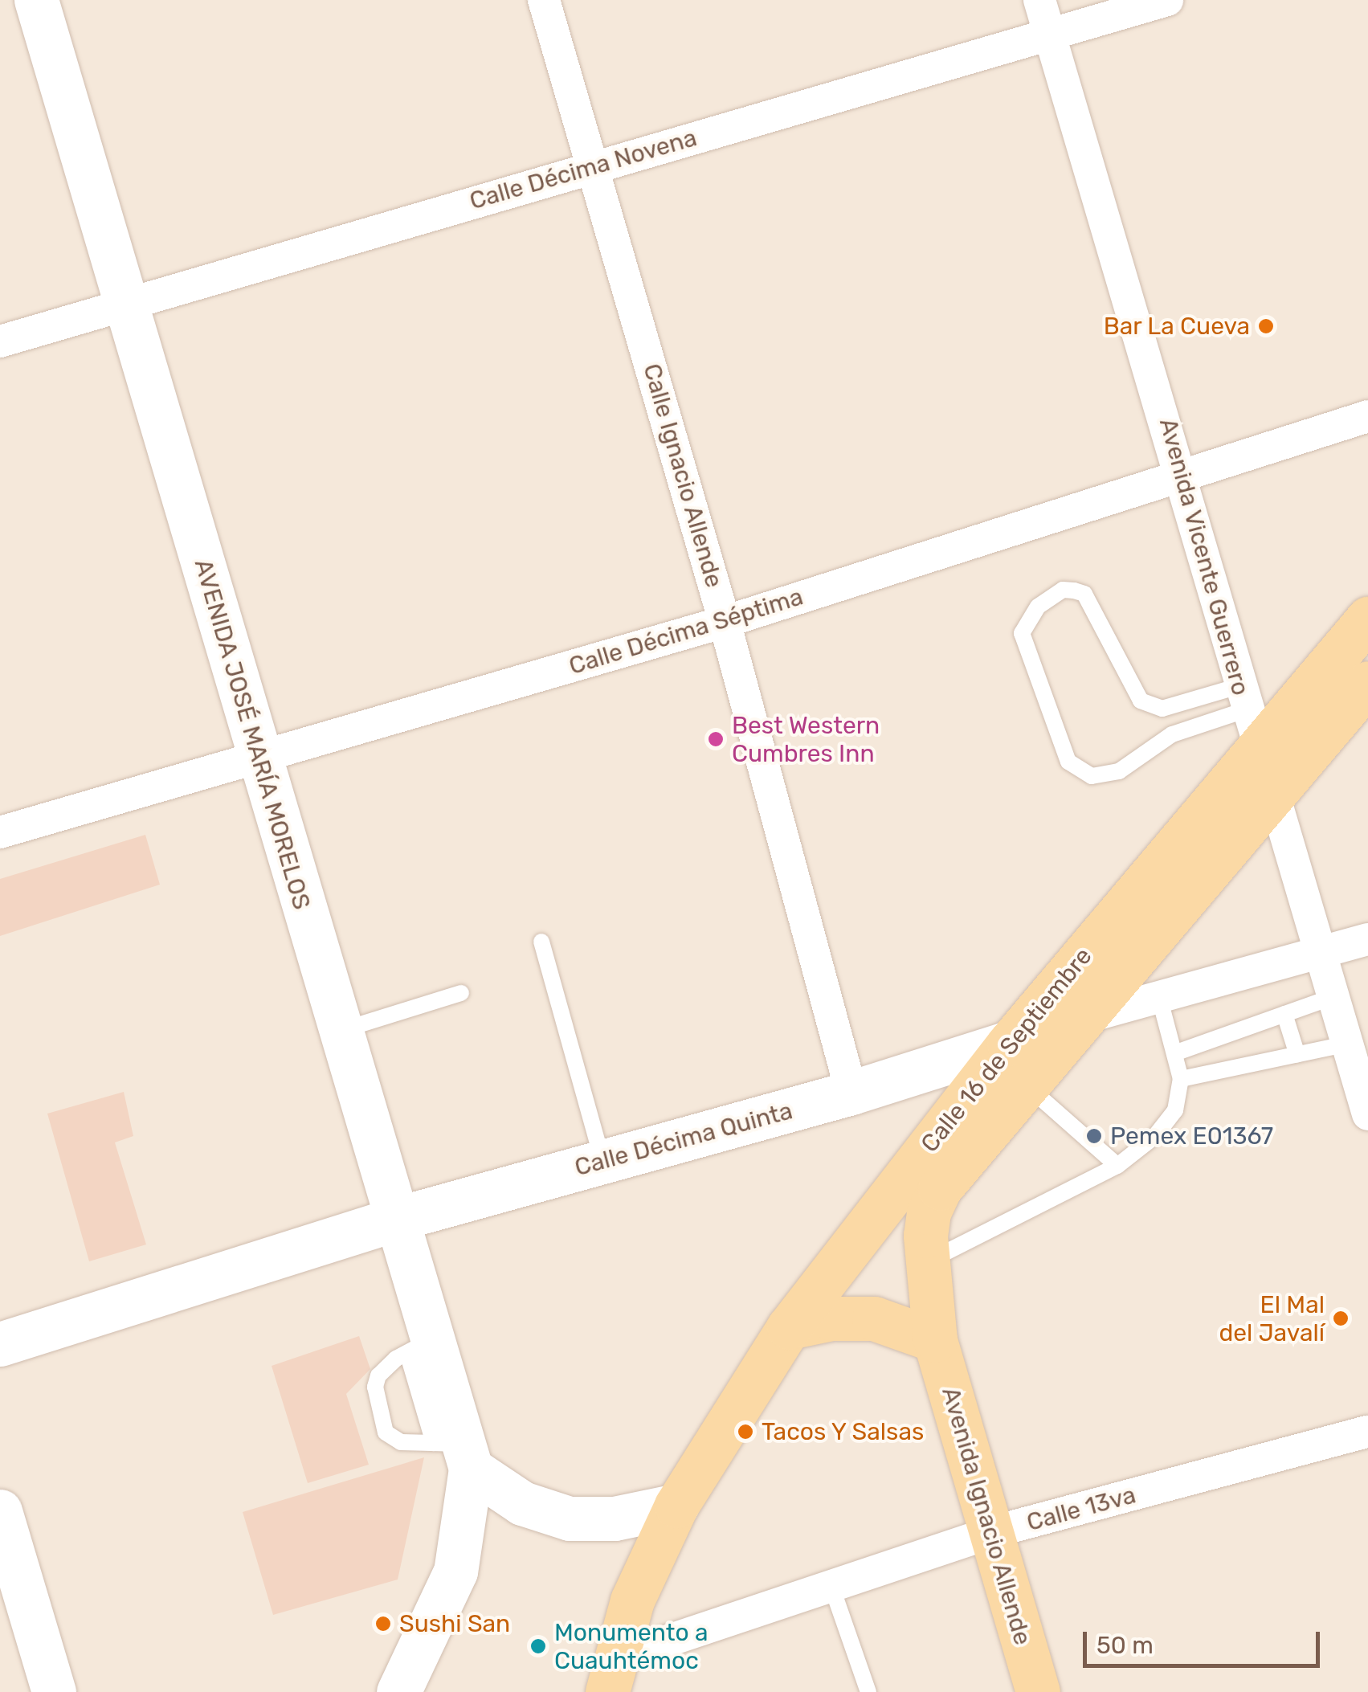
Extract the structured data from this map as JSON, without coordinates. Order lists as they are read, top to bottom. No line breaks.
{"streets":{"main road":["AVENIDA JOSÉ MARÍA MORELOS","Calle 16 de Septiembre","Calle Décima Quinta","Avenida Ignacio Allende"],"street":["Calle Décima Novena","Calle Ignacio Allende","Avenida Vicente Guerrero","Calle Décima Séptima","Calle 13va"]},"crossings":[["Calle Décima Novena","Calle Ignacio Allende"],["Calle Décima Novena","Avenida Vicente Guerrero"],["Calle Décima Novena","AVENIDA JOSÉ MARÍA MORELOS"],["Calle Ignacio Allende","Calle Décima Séptima"],["Calle Ignacio Allende","Calle Décima Quinta"],["Avenida Vicente Guerrero","Calle Décima Séptima"],["Avenida Vicente Guerrero","Calle 16 de Septiembre"],["Avenida Vicente Guerrero","Calle Décima Quinta"],["Calle Décima Séptima","AVENIDA JOSÉ MARÍA MORELOS"],["AVENIDA JOSÉ MARÍA MORELOS","Calle Décima Quinta"],["Calle 16 de Septiembre","Calle Décima Quinta"],["Calle 16 de Septiembre","Avenida Ignacio Allende"],["Calle 13va","Avenida Ignacio Allende"]],"places":["Bar La Cueva","Best Western Cumbres Inn","Pemex E01367","El Mal del Javalí","Tacos Y Salsas","Sushi San","Monumento a Cuauhtémoc"],"scale_bar":"50 m"}
